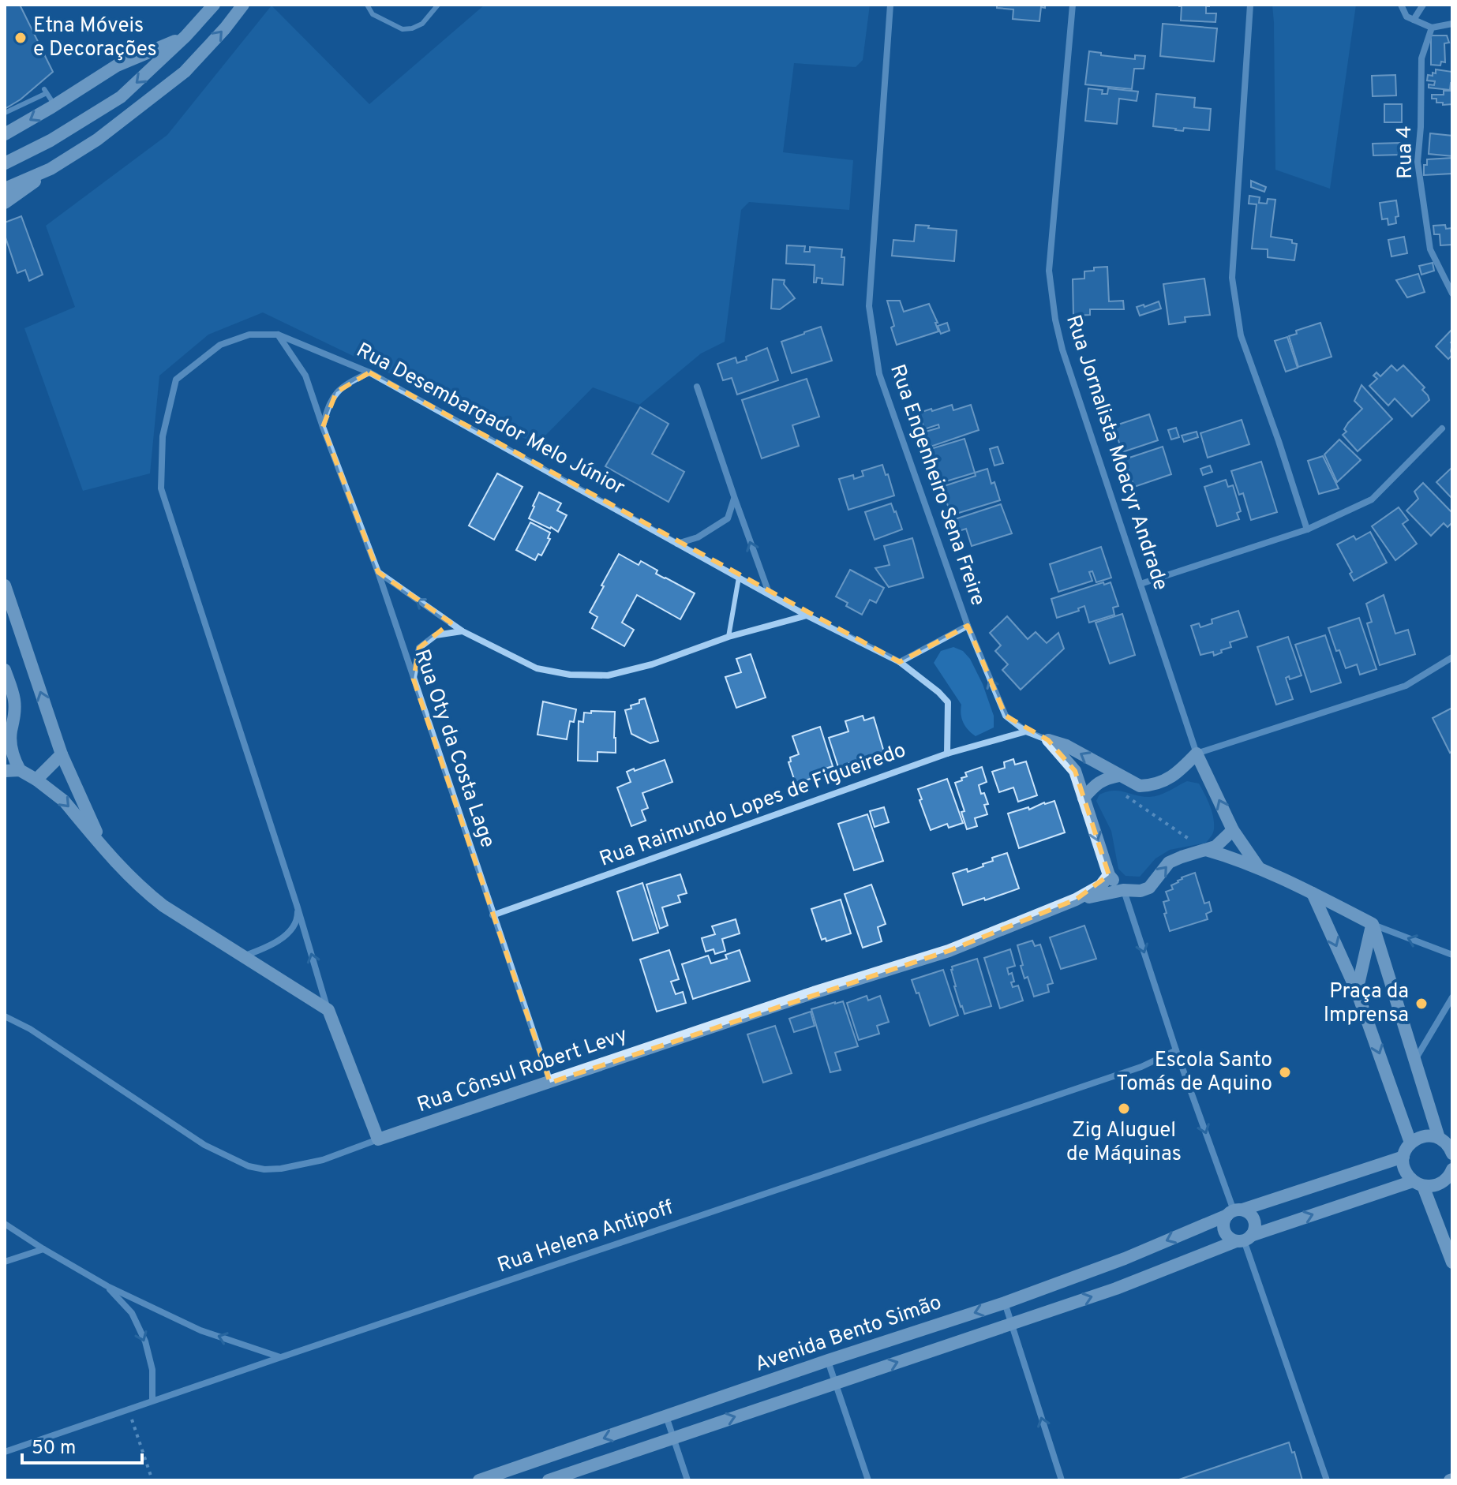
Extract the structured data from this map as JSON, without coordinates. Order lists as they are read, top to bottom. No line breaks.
{"streets":{"street":["Rua 4","Rua Desembargador Melo Júnior","Rua Jornalista Moacyr Andrade","Rua Engenheiro Sena Freire","Rua Oty da Costa Lage","Rua Raimundo Lopes de Figueiredo","Rua Cônsul Robert Levy","Rua Helena Antipoff","Avenida Bento Simão"]},"crossings":[["Rua Desembargador Melo Júnior","Rua Oty da Costa Lage"],["Rua Desembargador Melo Júnior","Rua Raimundo Lopes de Figueiredo"],["Rua Desembargador Melo Júnior","Rua Cônsul Robert Levy"],["Rua Engenheiro Sena Freire","Rua Raimundo Lopes de Figueiredo"],["Rua Oty da Costa Lage","Rua Raimundo Lopes de Figueiredo"],["Rua Oty da Costa Lage","Rua Cônsul Robert Levy"]],"places":["Etna Móveis e Decorações","Praça da Imprensa","Escola Santo Tomás de Aquino","Zig Aluguel de Máquinas"],"scale_bar":"50 m"}
